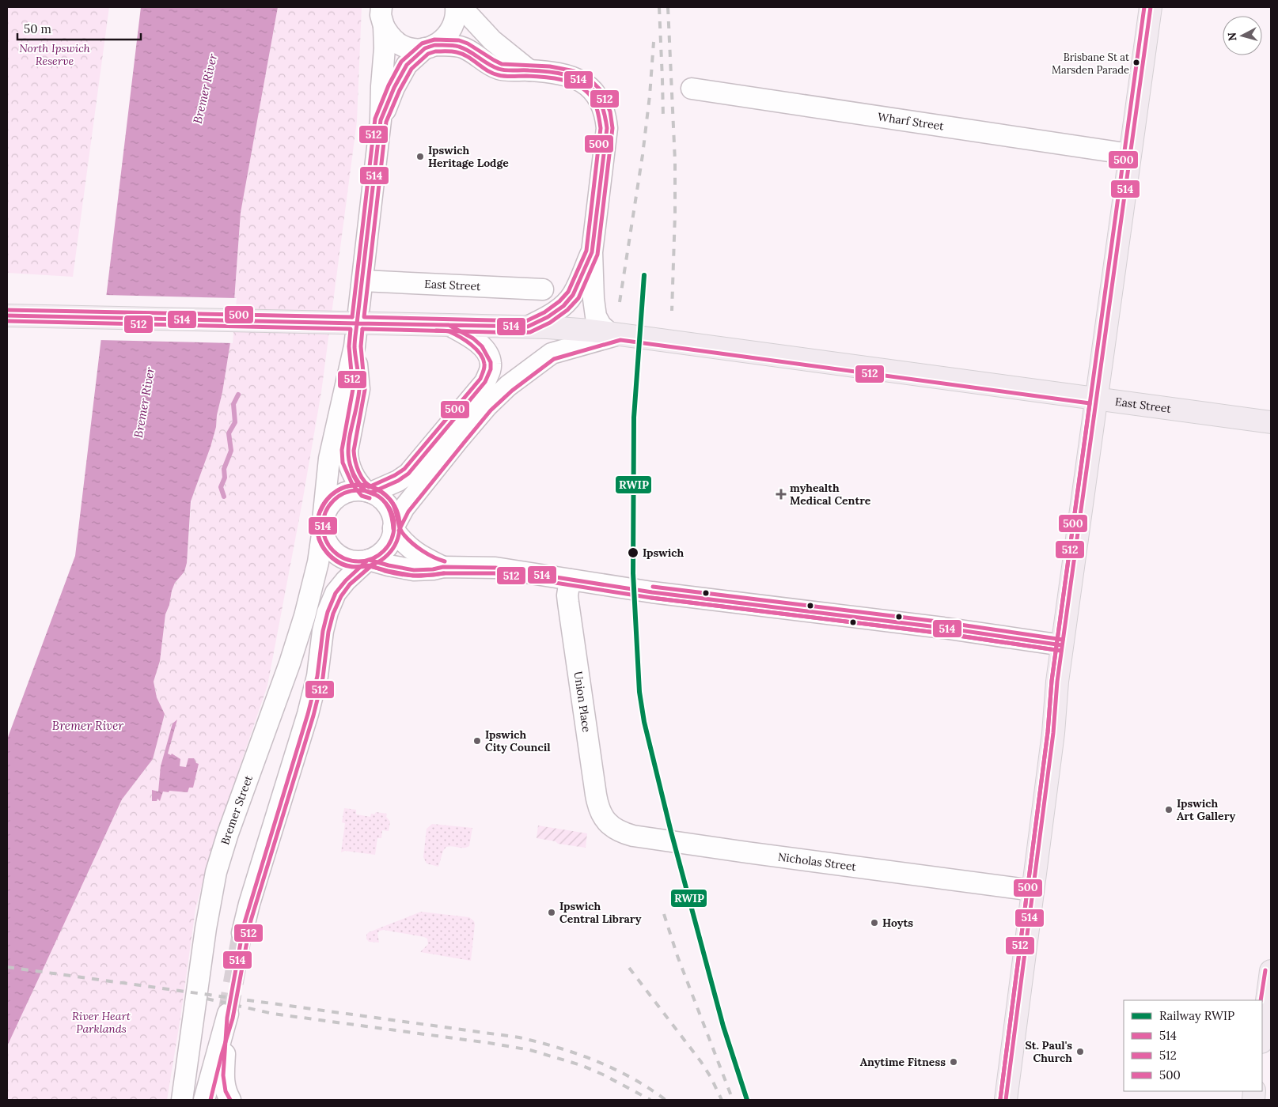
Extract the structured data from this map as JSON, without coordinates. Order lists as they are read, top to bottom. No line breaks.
{"streets":{"main road":["East Street"],"street":["Wharf Street","Union Place","Bremer Street","Nicholas Street"]},"crossings":[["East Street","Bremer Street"],["Union Place","Nicholas Street"]],"water":["Bremer River"],"parks":["North Ipswich Reserve","River Heart Parklands"],"places":{"other":["Brisbane St at Marsden Parade","Ipswich Heritage Lodge","Ipswich","Ipswich City Council","Ipswich Art Gallery","Ipswich Central Library","Hoyts","St. Paul's Church","Anytime Fitness"],"health":["myhealth Medical Centre"]},"lines":["transit line 514","transit line 500","transit line 512","rail line RWIP"],"legend":["Railway RWIP","514","512","500"],"scale_bar":"50 m","north":"left"}
